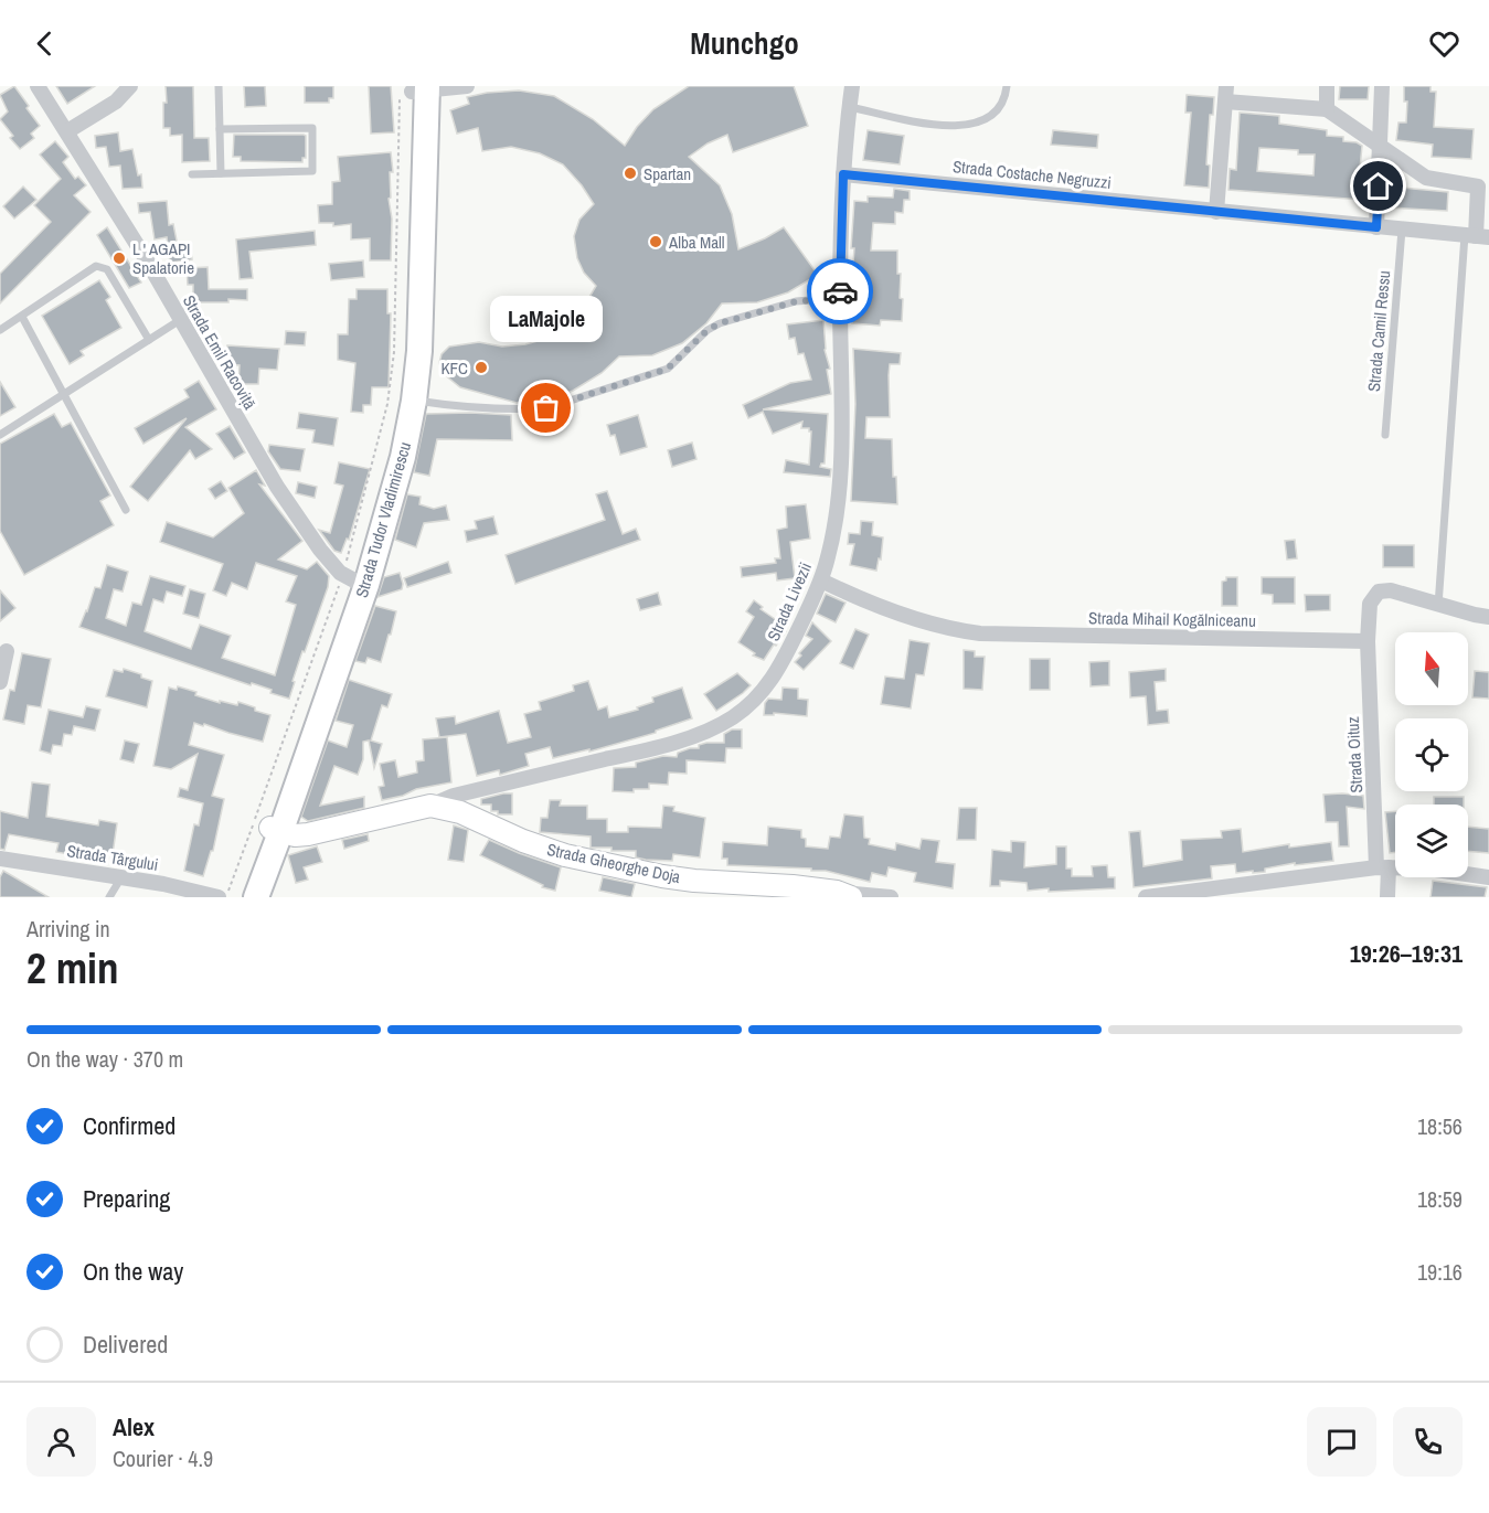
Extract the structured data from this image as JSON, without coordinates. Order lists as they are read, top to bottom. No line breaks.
{"streets":{"main road":["Strada Tudor Vladimirescu"],"street":["Strada Costache Negruzzi","Strada Emil Racoviță","Strada Livezii","Strada Mihail Kogălniceanu","Strada Oituz","Strada Târgului","Strada Gheorghe Doja"],"lane":["Strada Camil Ressu"]},"crossings":[["Strada Costache Negruzzi","Strada Camil Ressu"],["Strada Costache Negruzzi","Strada Livezii"],["Strada Emil Racoviță","Strada Tudor Vladimirescu"],["Strada Tudor Vladimirescu","Strada Gheorghe Doja"],["Strada Livezii","Strada Mihail Kogălniceanu"],["Strada Livezii","Strada Gheorghe Doja"],["Strada Mihail Kogălniceanu","Strada Oituz"]],"places":["Spartan","Alba Mall","L ' AGAPI Spalatorie","KFC","LaMajole"],"north":"top","page":{"header":"Munchgo","bubble":"LaMajole","heading":["2 min","Arriving in","19:26–19:31"],"panel":["Alex","Courier · 4.9"],"bar":"On the way · 370 m","list":[["Confirmed","18:56"],["Preparing","18:59"],["On the way","19:16"],"Delivered"]}}
